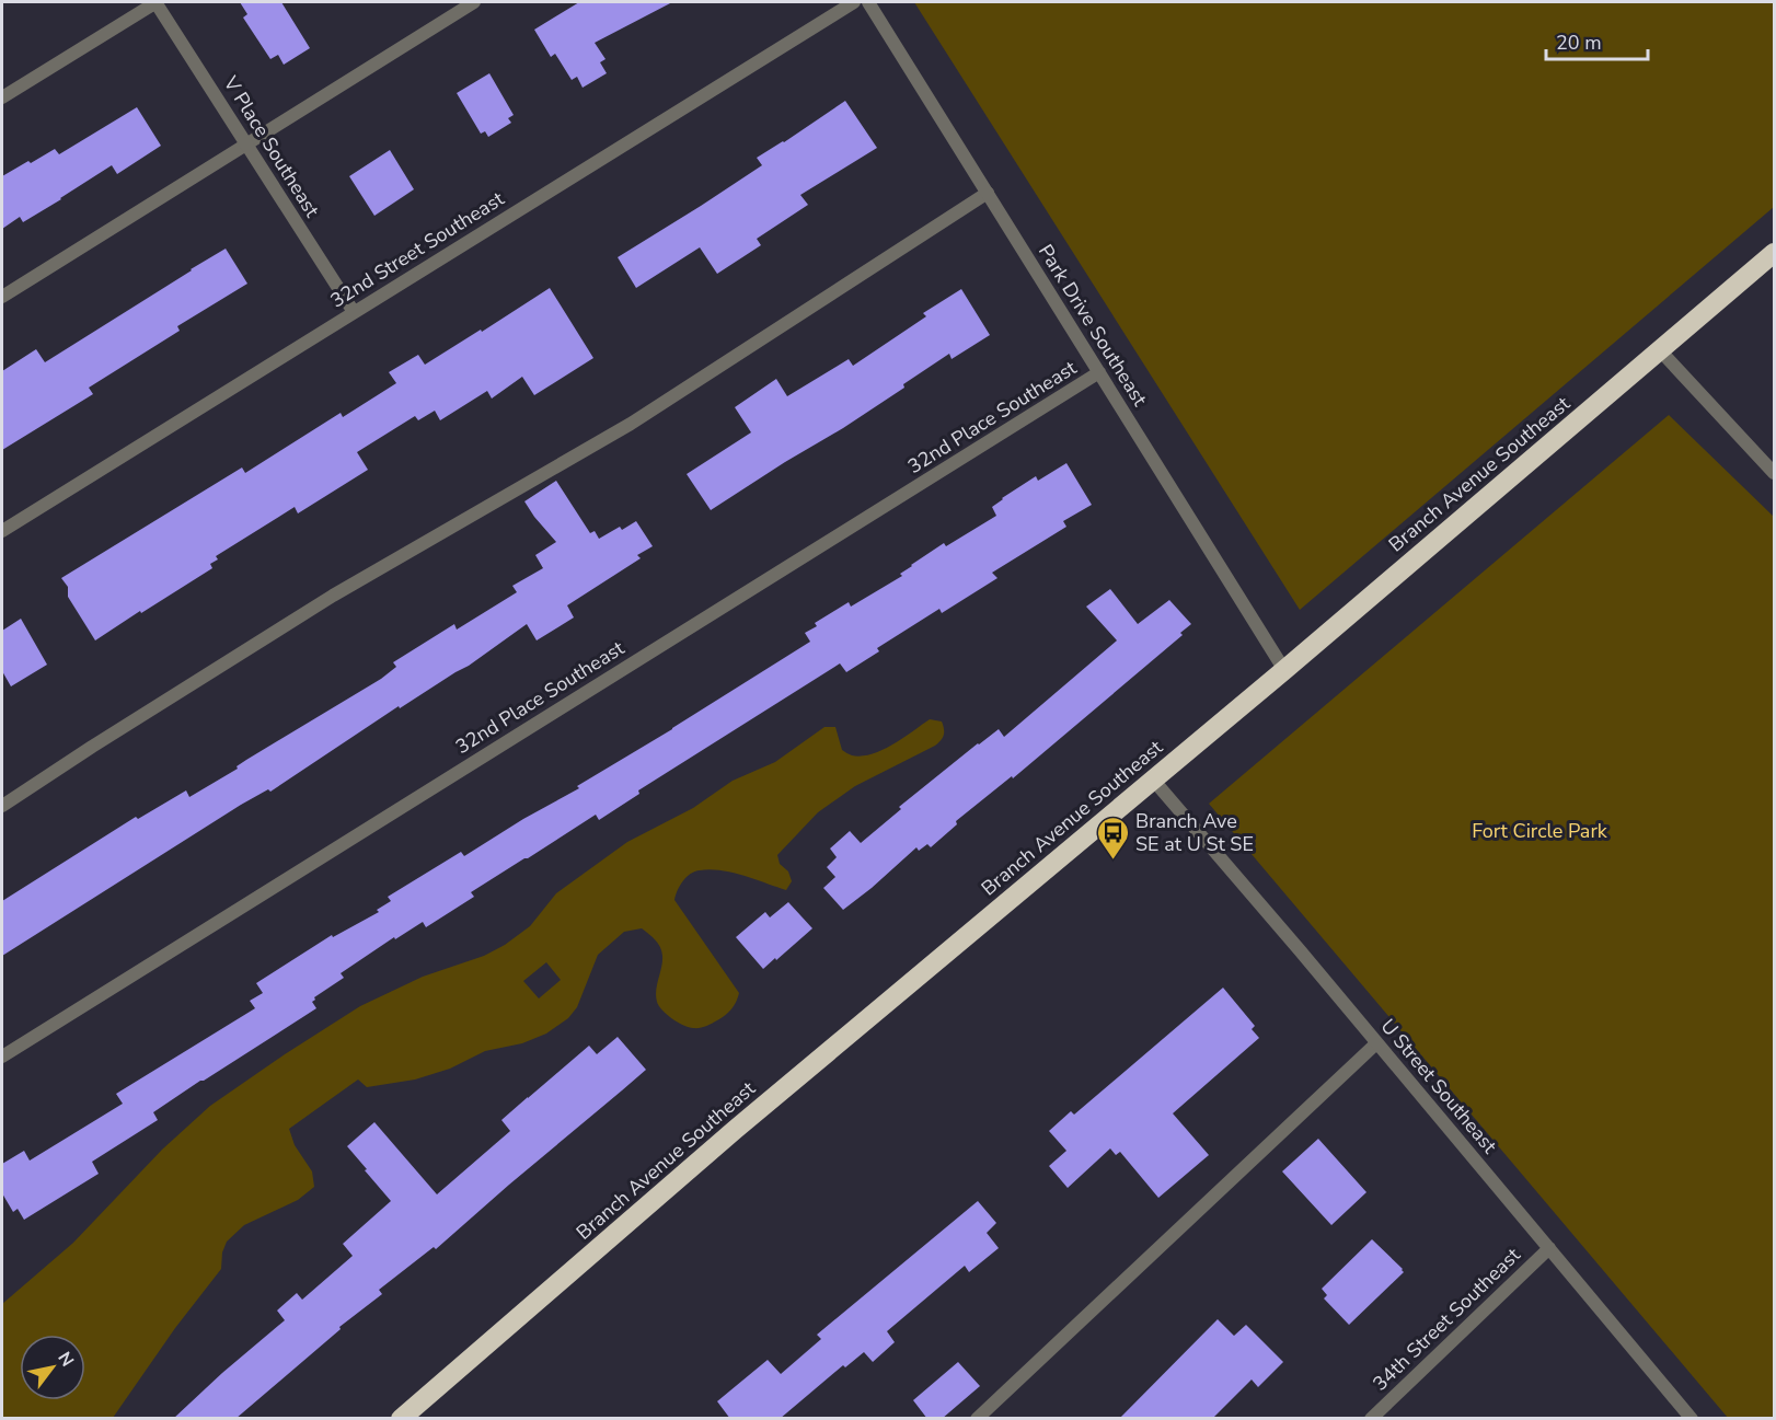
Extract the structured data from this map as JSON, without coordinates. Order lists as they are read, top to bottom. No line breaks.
{"streets":{"highway":["Branch Avenue Southeast"],"street":["V Place Southeast","32nd Street Southeast","Park Drive Southeast","32nd Place Southeast","U Street Southeast","34th Street Southeast"]},"crossings":[["V Place Southeast","32nd Street Southeast"],["Park Drive Southeast","32nd Place Southeast"],["Park Drive Southeast","Branch Avenue Southeast"],["Branch Avenue Southeast","U Street Southeast"],["U Street Southeast","34th Street Southeast"]],"parks":["Fort Circle Park"],"places":{"bus stop":["Branch Ave SE at U St SE"]},"scale_bar":"20 m","north":"top right"}
